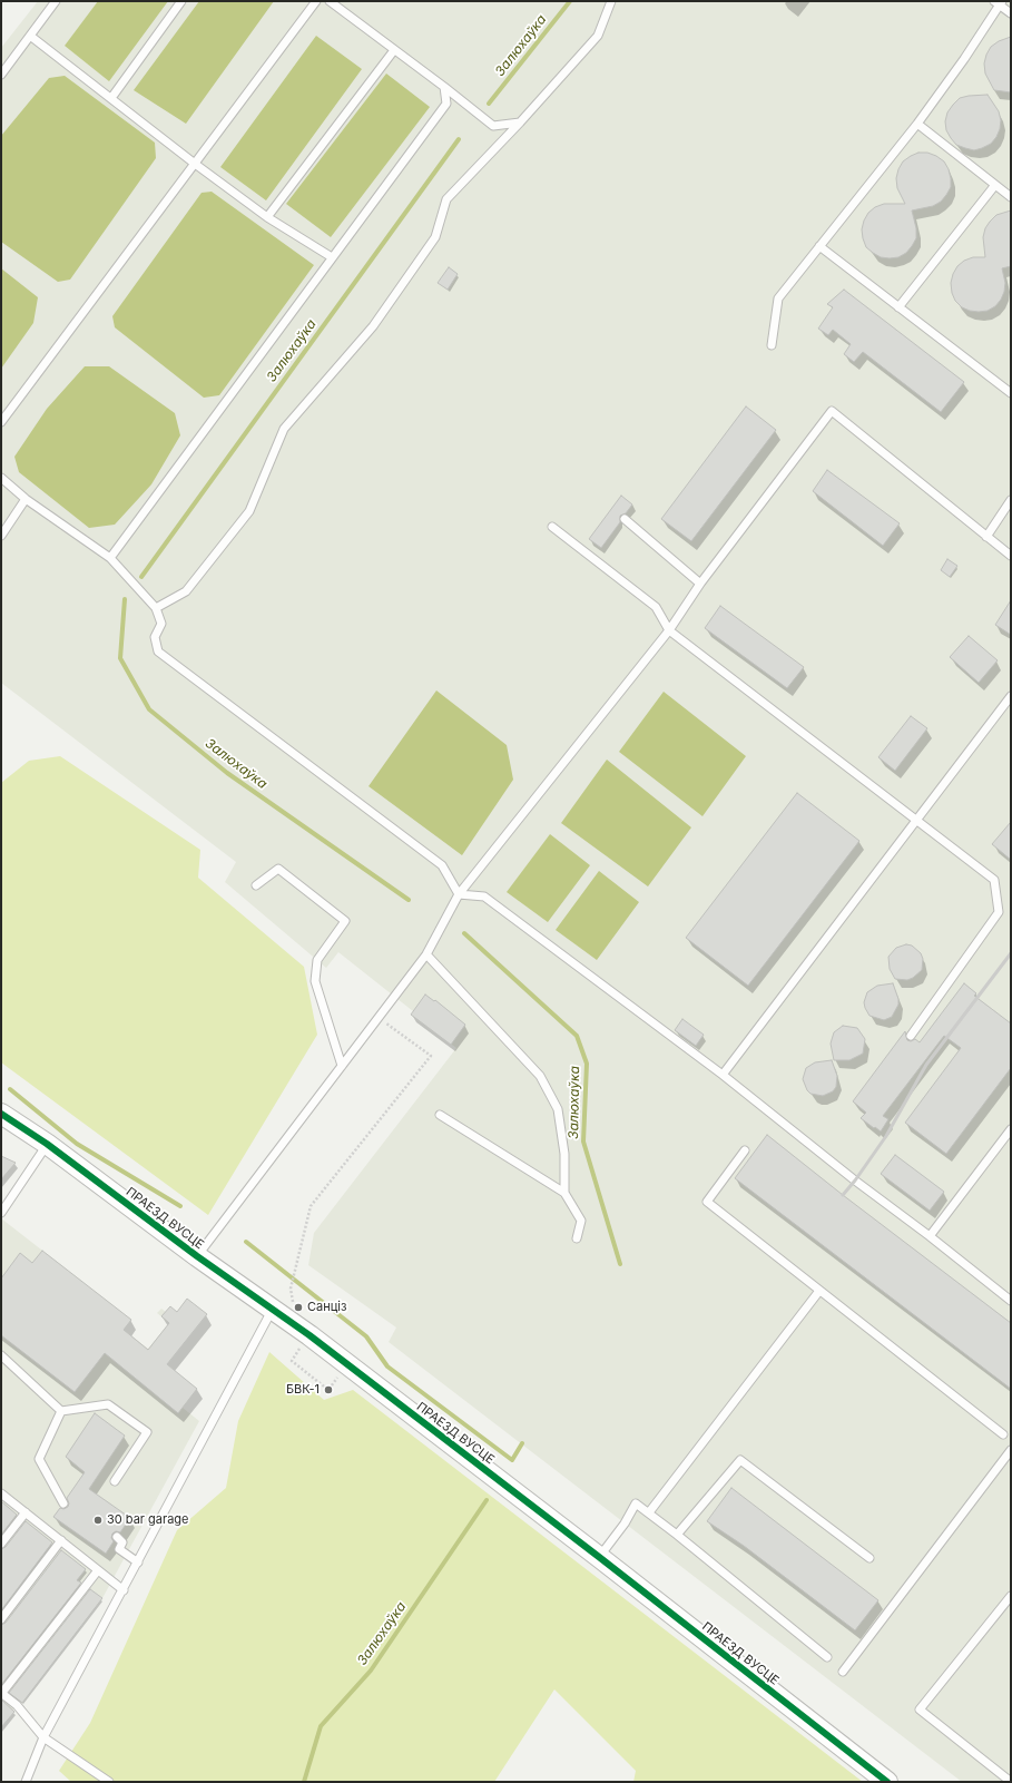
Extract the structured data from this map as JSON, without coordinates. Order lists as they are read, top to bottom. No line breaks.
{"streets":{"street":["ПРАЕЗД ВУСЦЕ"]},"water":["Залюхаўка"],"places":["Санціз","БВК-1","30 bar garage"]}
